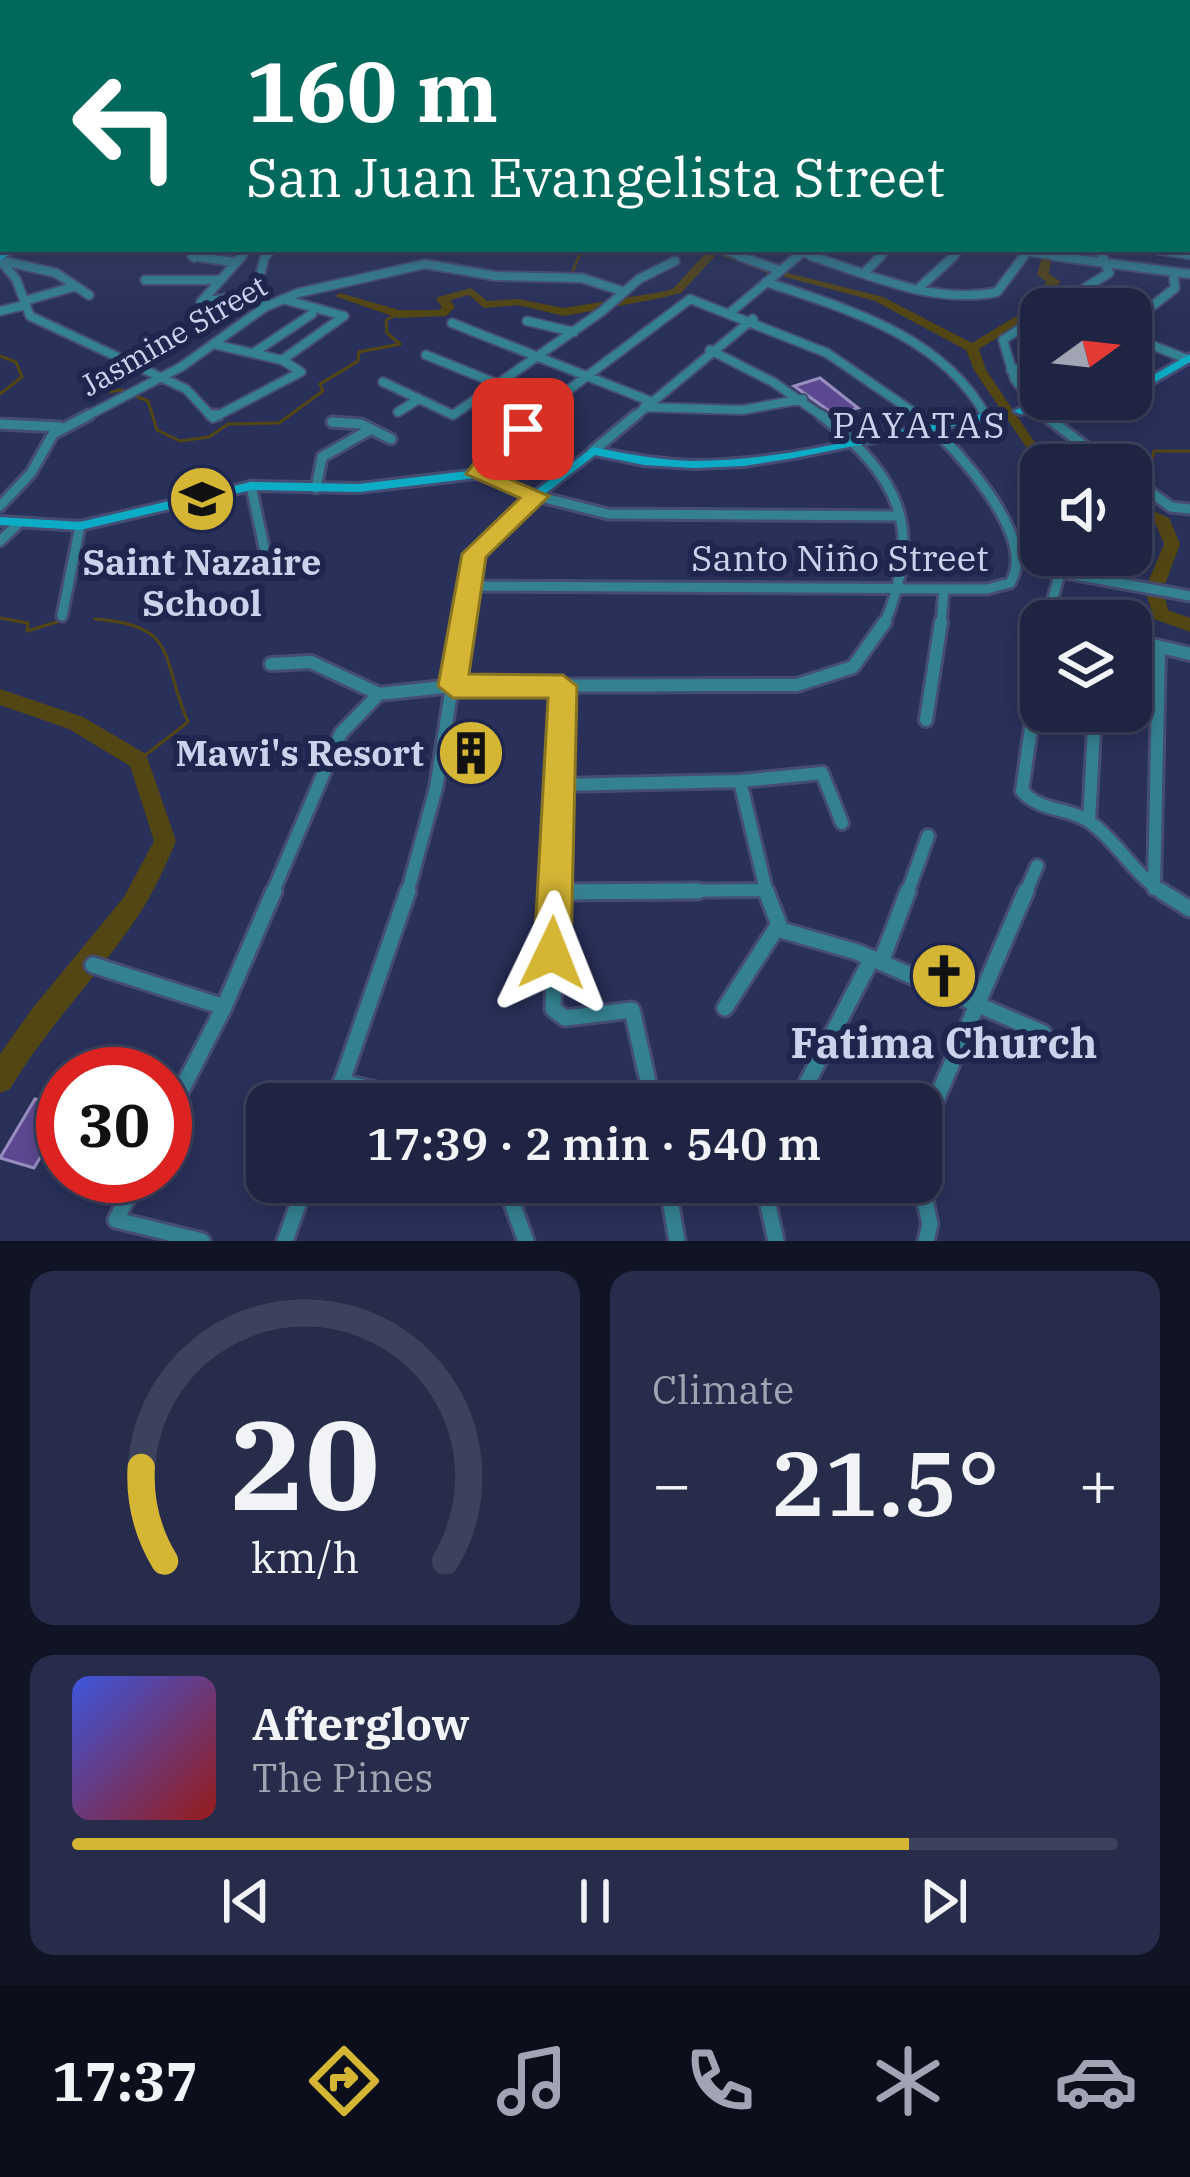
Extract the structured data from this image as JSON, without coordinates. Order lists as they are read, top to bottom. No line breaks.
{"streets":{"street":["Jasmine Street","Santo Niño Street"]},"districts":["PAYATAS"],"places":{"school or university":["Saint Nazaire School"],"building":["Mawi's Resort"],"church":["Fatima Church"]},"north":"right","page":{"turn":["160 m","San Juan Evangelista Street"],"limit":"30","trip":"17:39 · 2 min · 540 m","tile":"Climate","heat":["−","21.5°","+"],"song":["Afterglow","The Pines"],"tabs":"17:37","gauge":["20","km/h"]}}
